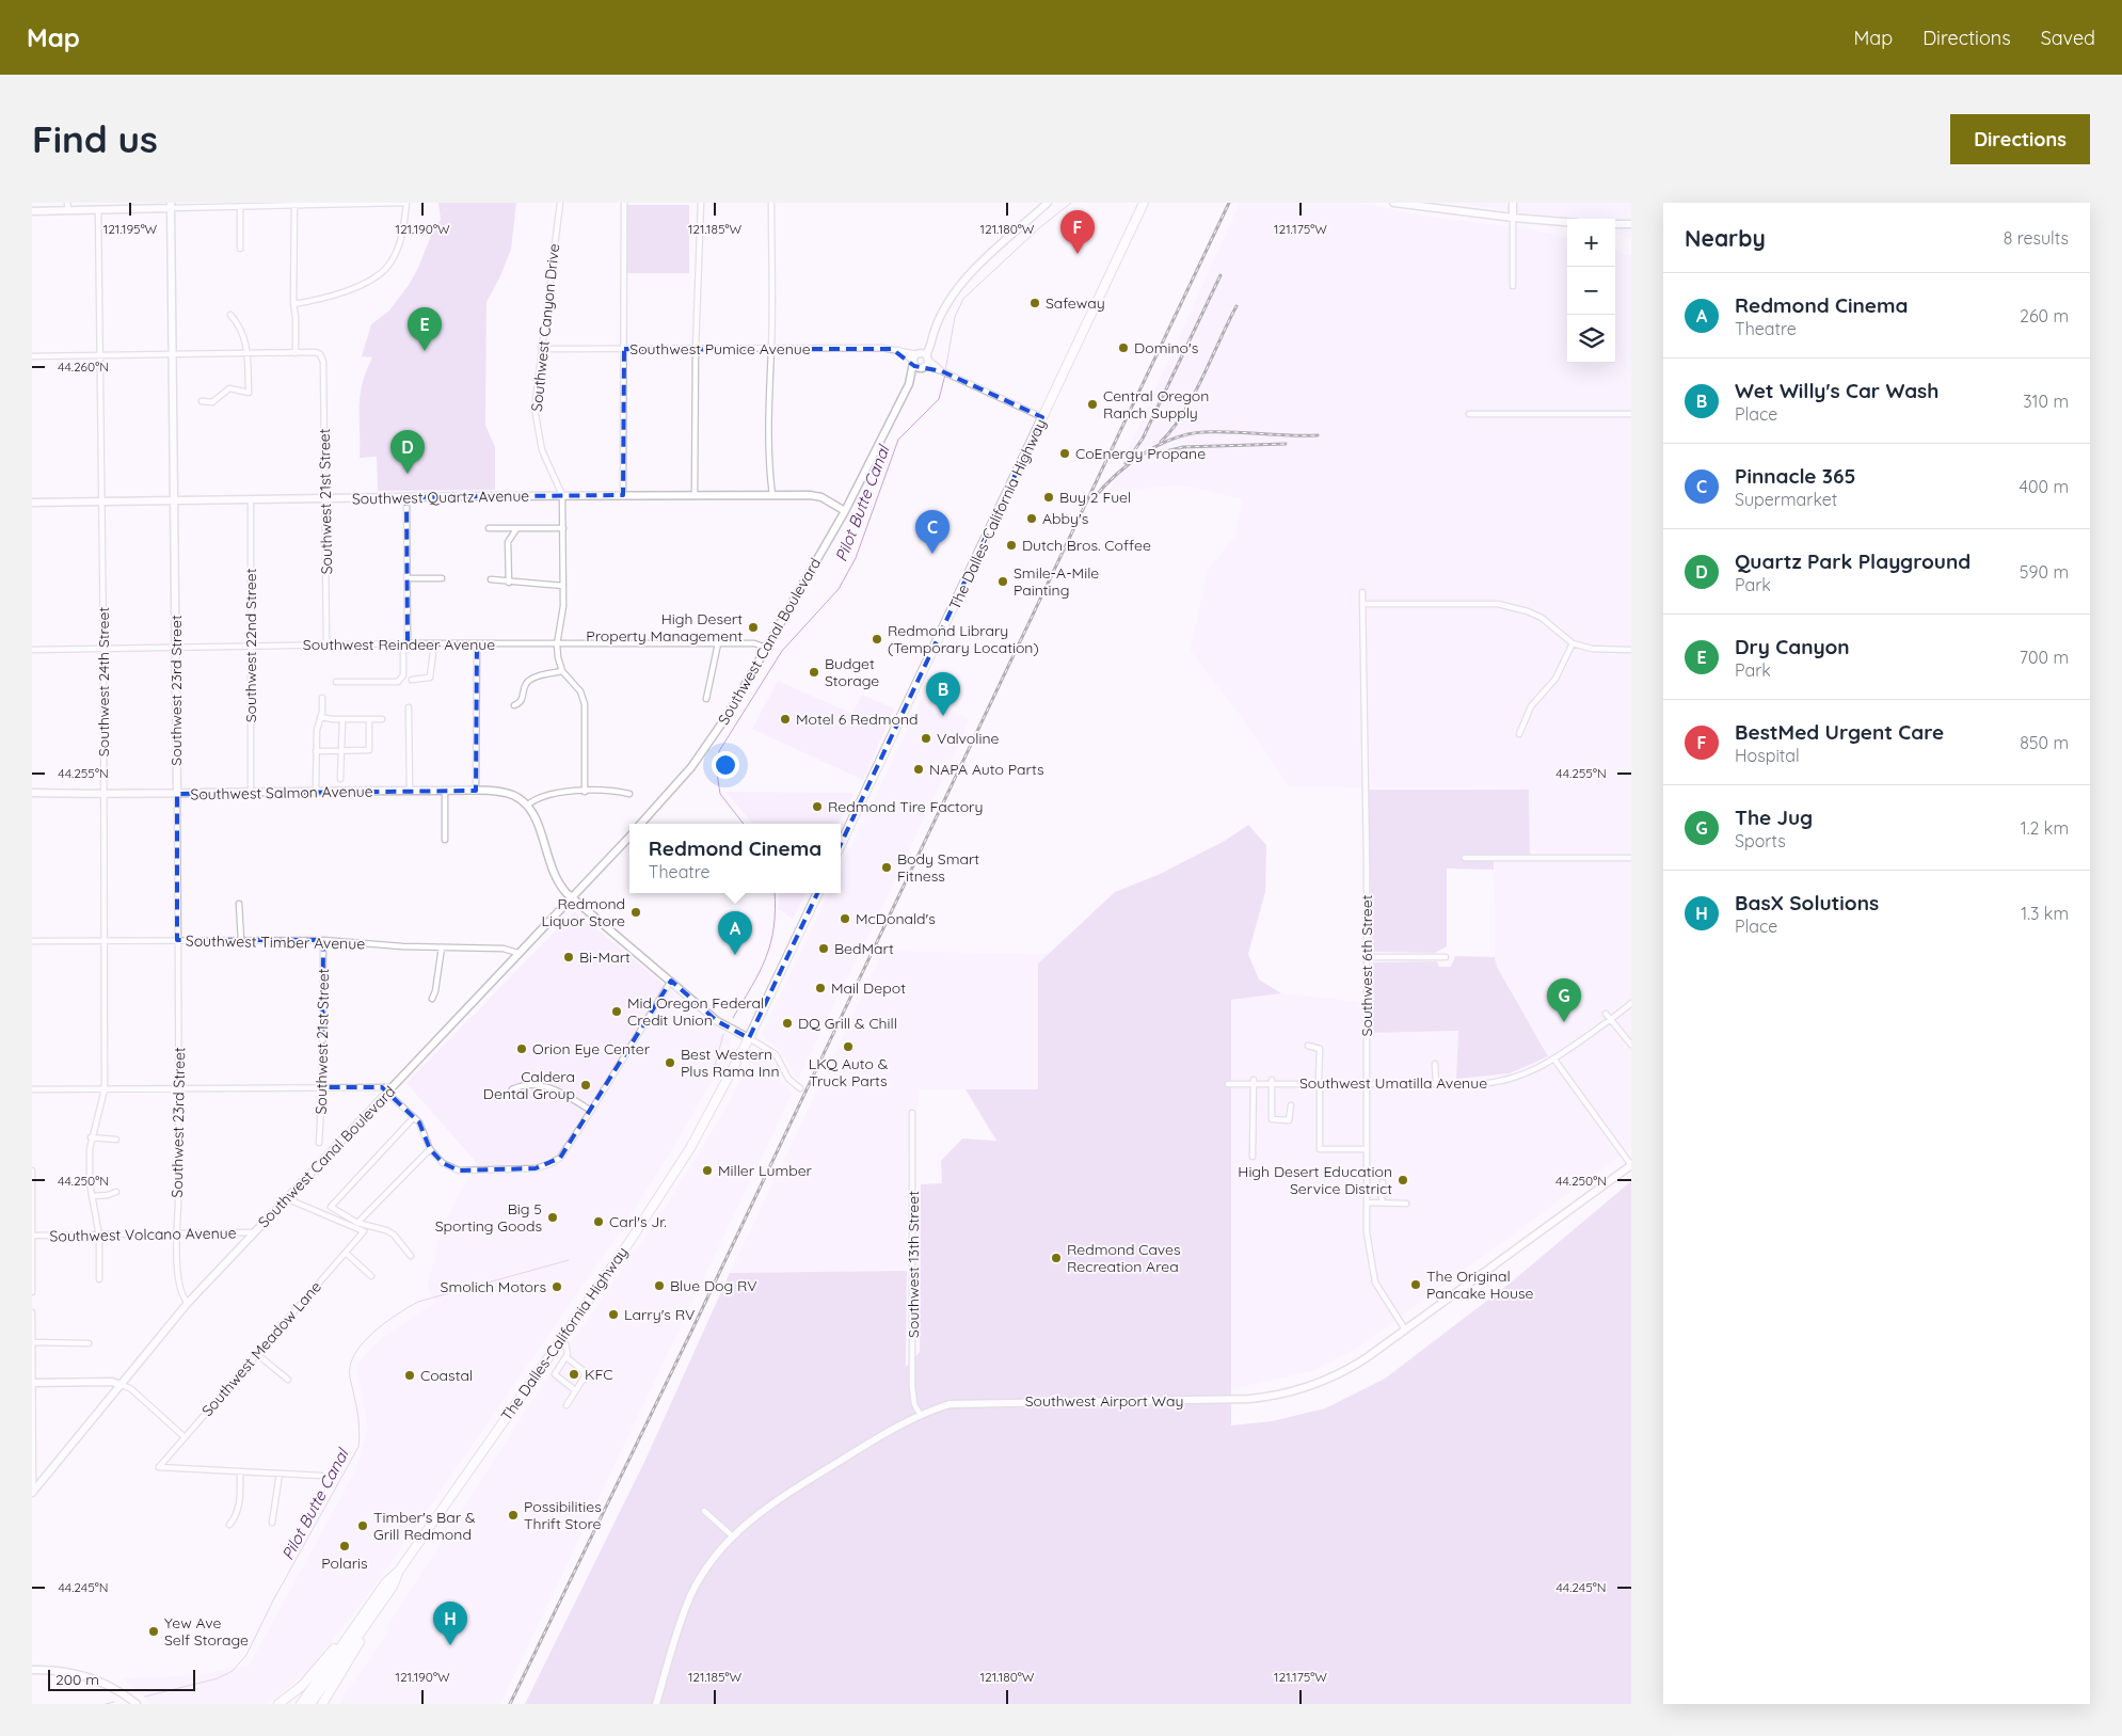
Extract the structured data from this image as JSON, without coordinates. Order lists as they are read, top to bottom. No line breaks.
{"streets":{"highway":["The Dalles-California Highway"],"main road":["Southwest Quartz Avenue","Southwest Canal Boulevard","Southwest 23rd Street","Southwest Salmon Avenue","Southwest Airport Way"],"street":["Southwest Canyon Drive","Southwest Pumice Avenue","Southwest 21st Street","Southwest Reindeer Avenue","Southwest 22nd Street","Southwest 24th Street","Southwest Timber Avenue","Southwest 6th Street","Southwest Umatilla Avenue","Southwest Volcano Avenue","Southwest 13th Street","Southwest Meadow Lane"]},"crossings":[["Southwest Canyon Drive","Southwest Pumice Avenue"],["Southwest Canyon Drive","Southwest Quartz Avenue"],["Southwest Canyon Drive","Southwest Reindeer Avenue"],["Southwest Quartz Avenue","Southwest 21st Street"],["Southwest Quartz Avenue","Southwest Canal Boulevard"],["Southwest Quartz Avenue","Southwest 22nd Street"],["Southwest Quartz Avenue","Southwest 24th Street"],["Southwest Quartz Avenue","Southwest 23rd Street"],["Southwest 21st Street","Southwest Reindeer Avenue"],["Southwest 21st Street","Southwest Timber Avenue"],["Southwest Canal Boulevard","Southwest Reindeer Avenue"],["Southwest Canal Boulevard","Southwest 23rd Street"],["Southwest Canal Boulevard","Southwest Timber Avenue"],["Southwest Canal Boulevard","Southwest Volcano Avenue"],["Southwest Canal Boulevard","Southwest Meadow Lane"],["Southwest Reindeer Avenue","Southwest 22nd Street"],["Southwest Reindeer Avenue","Southwest 24th Street"],["Southwest Reindeer Avenue","Southwest 23rd Street"],["Southwest 22nd Street","Southwest Salmon Avenue"],["Southwest 24th Street","Southwest Salmon Avenue"],["Southwest 24th Street","Southwest Timber Avenue"],["Southwest 24th Street","Southwest Volcano Avenue"],["Southwest 23rd Street","Southwest Salmon Avenue"],["Southwest 23rd Street","Southwest Timber Avenue"],["Southwest 23rd Street","Southwest Volcano Avenue"],["Southwest 6th Street","Southwest Umatilla Avenue"],["Southwest 6th Street","Southwest Airport Way"],["Southwest 13th Street","Southwest Airport Way"]],"water":["Pilot Butte Canal"],"places":["Safeway","Domino's","Central Oregon Ranch Supply","CoEnergy Propane","Buy 2 Fuel","Abby's","Dutch Bros. Coffee","Smile-A-Mile Painting","High Desert Property Management","Redmond Library (Temporary Location)","Budget Storage","Motel 6 Redmond","Valvoline","NAPA Auto Parts","Redmond Tire Factory","Body Smart Fitness","Redmond Liquor Store","McDonald's","BedMart","Bi-Mart","Mail Depot","Mid Oregon Federal Credit Union","DQ Grill & Chill","LKQ Auto & Truck Parts","Orion Eye Center","Best Western Plus Rama Inn","Caldera Dental Group","Miller Lumber","High Desert Education Service District","Big 5 Sporting Goods","Carl's Jr.","Redmond Caves Recreation Area","The Original Pancake House","Blue Dog RV","Smolich Motors","Larry's RV","KFC","Coastal","Possibilities Thrift Store","Timber's Bar & Grill Redmond","Polaris","Yew Ave Self Storage"],"scale_bar":"200 m","page":{"header":"Map","nav":["Map","Directions","Saved"],"buttons":"Directions","title":"Find us","heading":["Nearby","8 results"],"pins":["F","E","D","C","B","A","G","H"],"map_buttons":["+","−"],"list":[{"mark":"A","name":"Redmond Cinema","note":"Theatre","value":"260 m"},{"mark":"B","name":"Wet Willy's Car Wash","note":"Place","value":"310 m"},{"mark":"C","name":"Pinnacle 365","note":"Supermarket","value":"400 m"},{"mark":"D","name":"Quartz Park Playground","note":"Park","value":"590 m"},{"mark":"E","name":"Dry Canyon","note":"Park","value":"700 m"},{"mark":"F","name":"BestMed Urgent Care","note":"Hospital","value":"850 m"},{"mark":"G","name":"The Jug","note":"Sports","value":"1.2 km"},{"mark":"H","name":"BasX Solutions","note":"Place","value":"1.3 km"}],"popup":["Redmond Cinema","Theatre"],"scale":"200 m"},"coordinates":["121.195°W","121.190°W","121.185°W","121.180°W","121.175°W","44.260°N","44.255°N","44.250°N","44.245°N"]}
